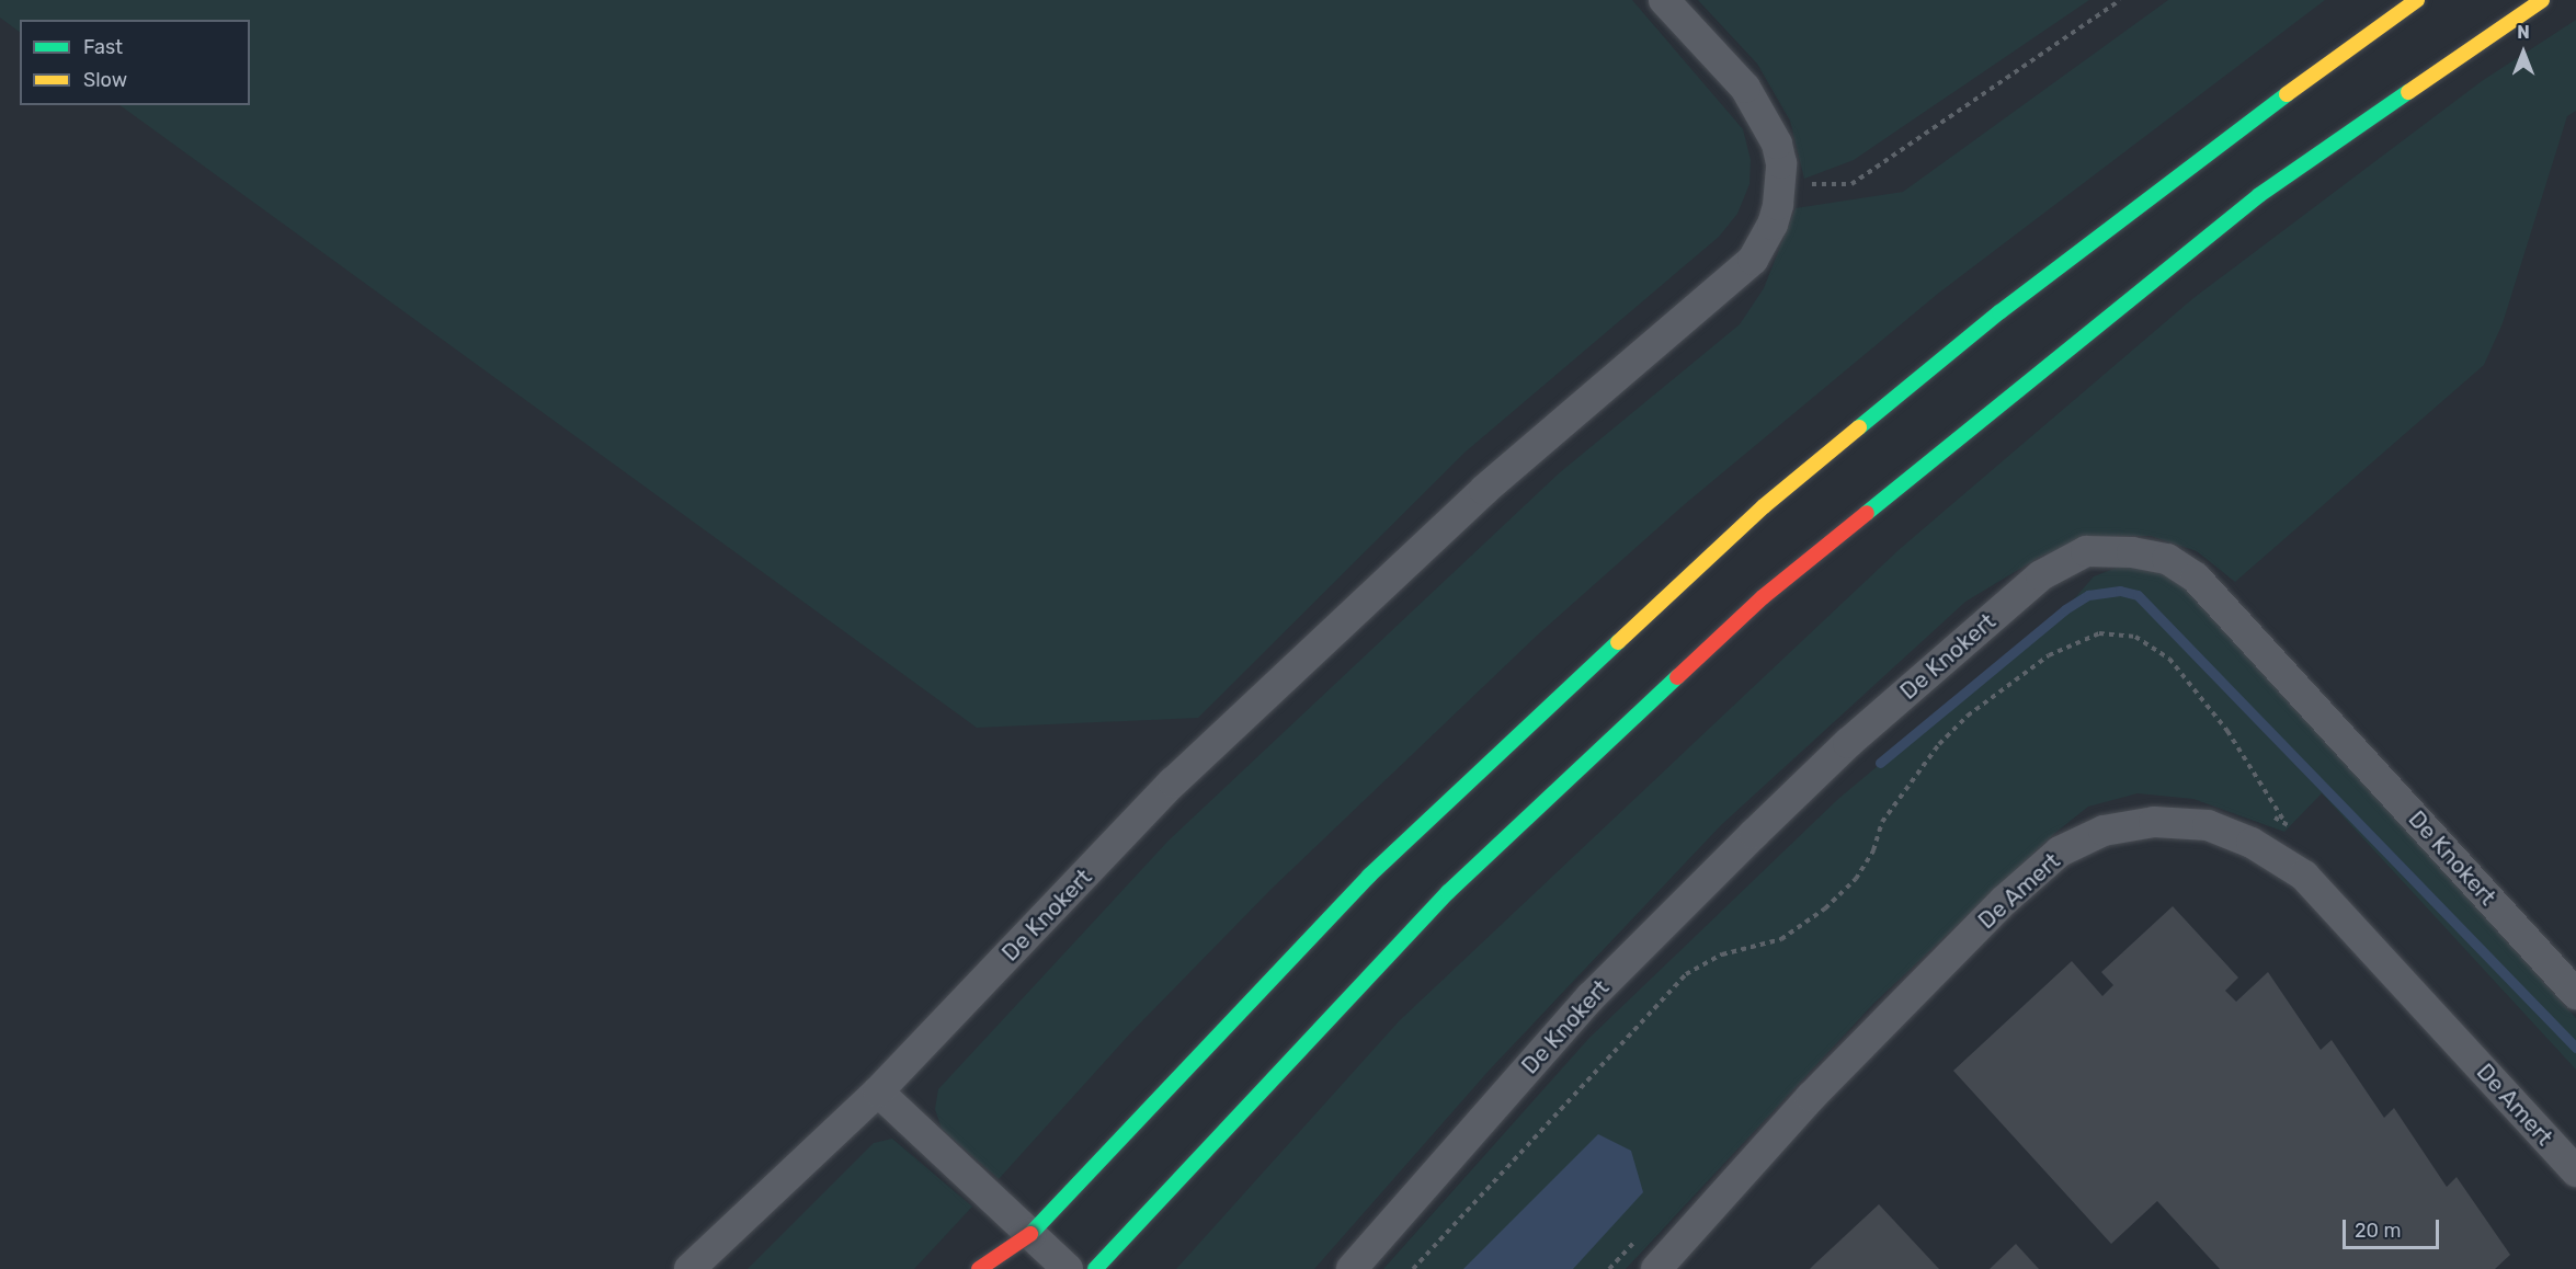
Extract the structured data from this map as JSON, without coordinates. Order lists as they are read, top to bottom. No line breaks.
{"streets":{"street":["De Knokert","De Amert"]},"legend":["Fast","Slow"],"scale_bar":"20 m","north":"top"}
